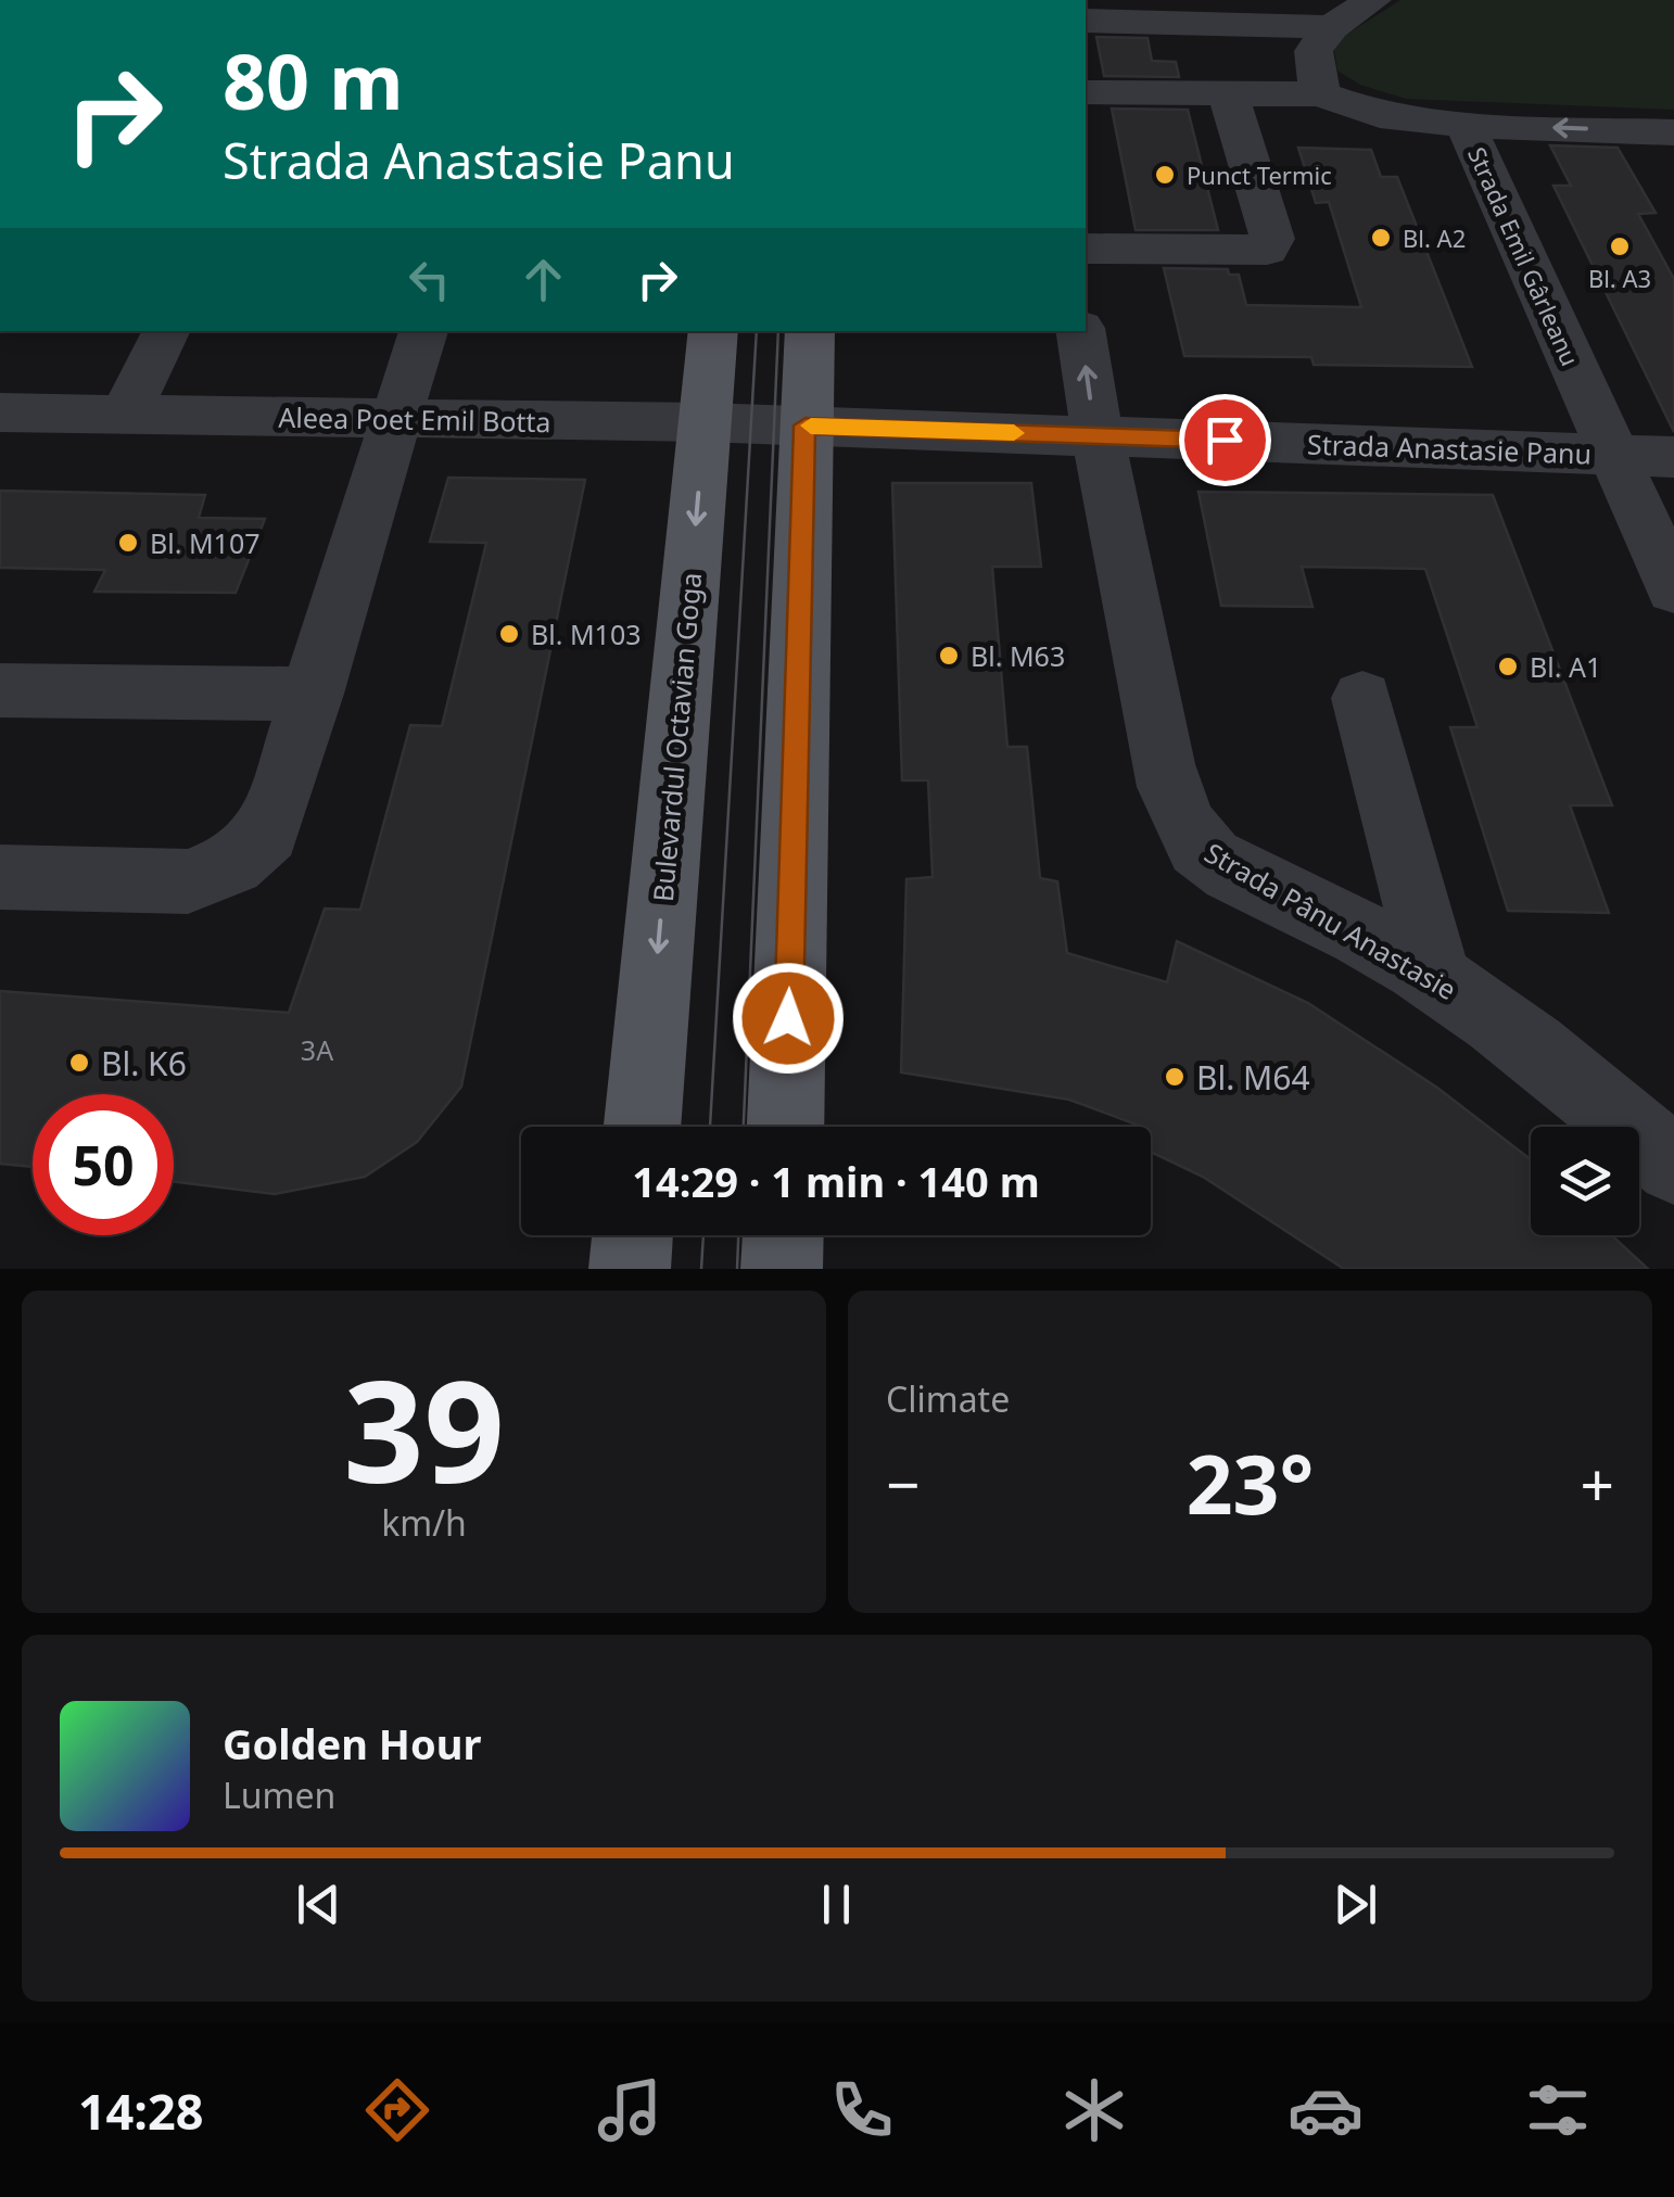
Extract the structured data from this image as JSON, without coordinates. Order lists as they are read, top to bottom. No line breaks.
{"streets":{"main road":["Bulevardul Octavian Goga"],"street":["Strada Emil Gârleanu","Aleea Poet Emil Botta","Strada Anastasie Panu","Strada Pânu Anastasie"]},"crossings":[["Strada Emil Gârleanu","Strada Anastasie Panu"],["Aleea Poet Emil Botta","Strada Anastasie Panu"],["Aleea Poet Emil Botta","Bulevardul Octavian Goga"],["Strada Anastasie Panu","Bulevardul Octavian Goga"],["Strada Anastasie Panu","Strada Pânu Anastasie"]],"places":["Punct Termic","Bl. A2","Bl. A3","Bl. M107","Bl. M103","Bl. M63","Bl. A1","Bl. K6","Bl. M64"],"house_numbers":["3A"],"page":{"turn":["80 m","Strada Anastasie Panu"],"limit":"50","trip":"14:29 · 1 min · 140 m","tile":[["39","km/h"],"Climate"],"heat":["−","23°","+"],"song":["Golden Hour","Lumen"],"tabs":"14:28"}}
